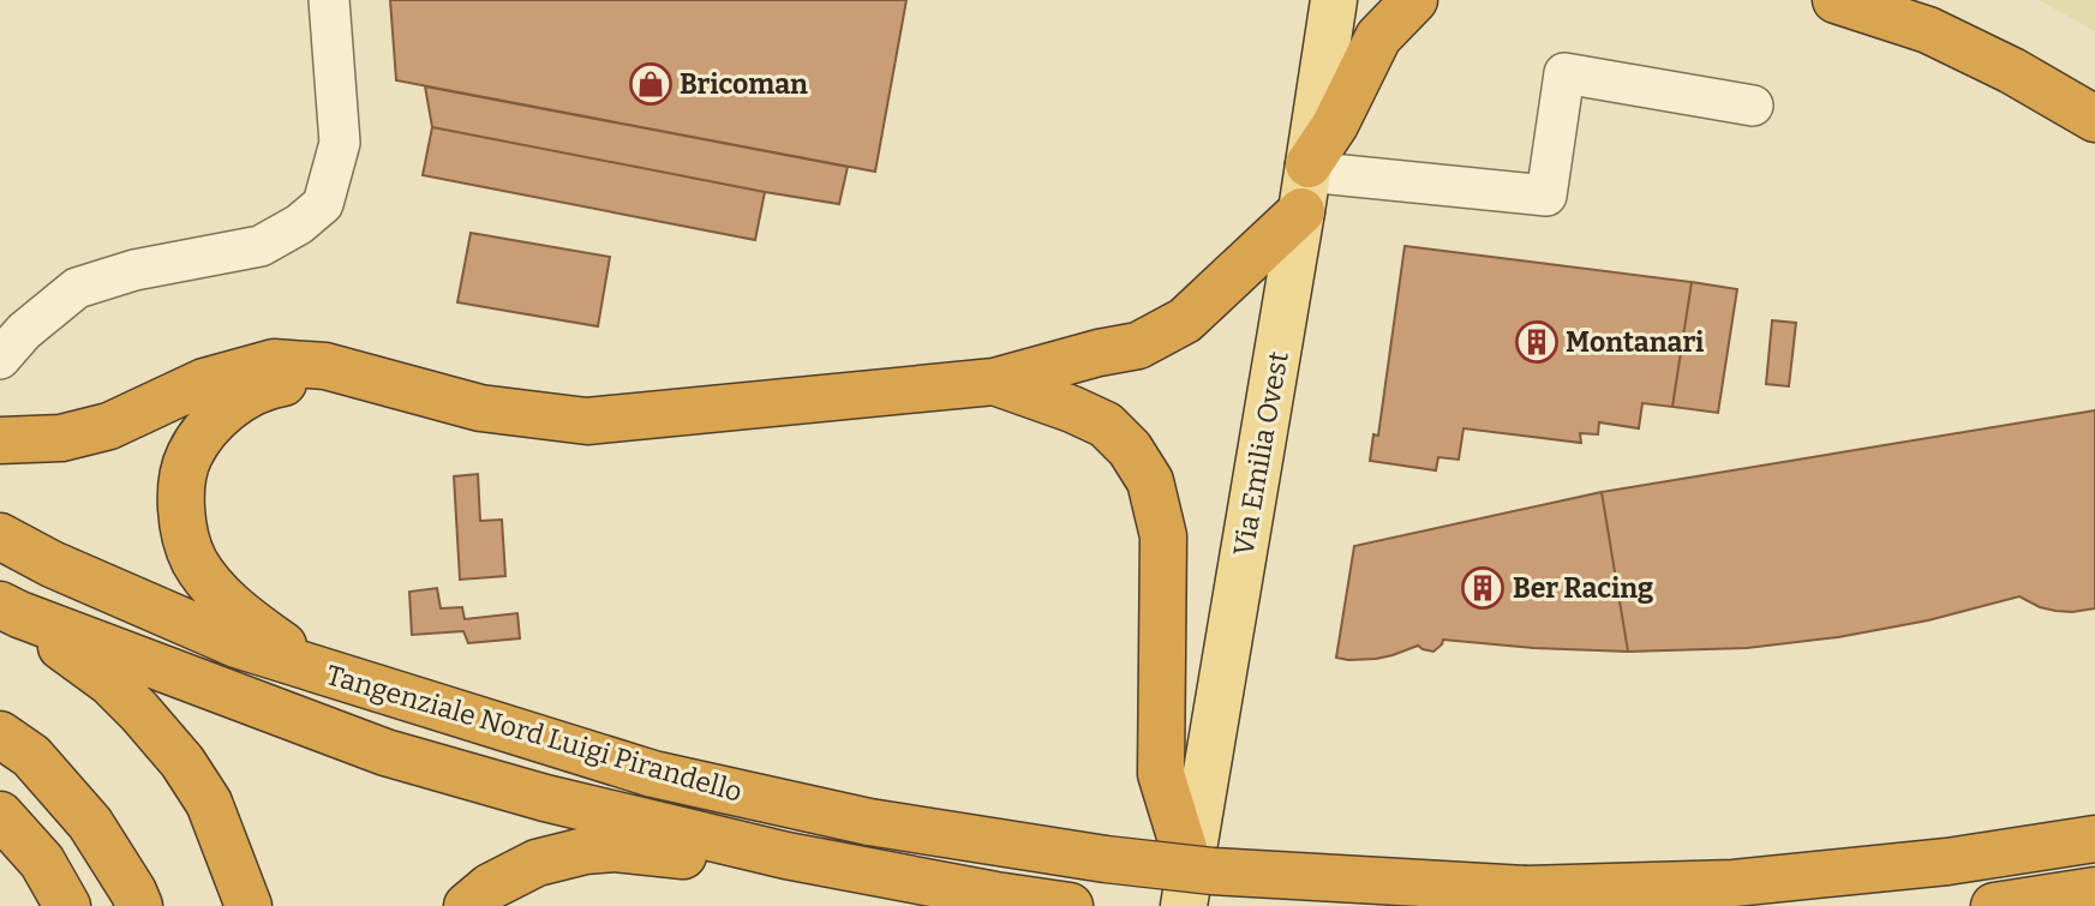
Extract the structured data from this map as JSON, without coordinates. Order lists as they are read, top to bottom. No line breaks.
{"streets":{"highway":["Tangenziale Nord Luigi Pirandello"],"main road":["Via Emilia Ovest"]},"places":{"shop":["Bricoman"],"building":["Montanari","Ber Racing"]}}
